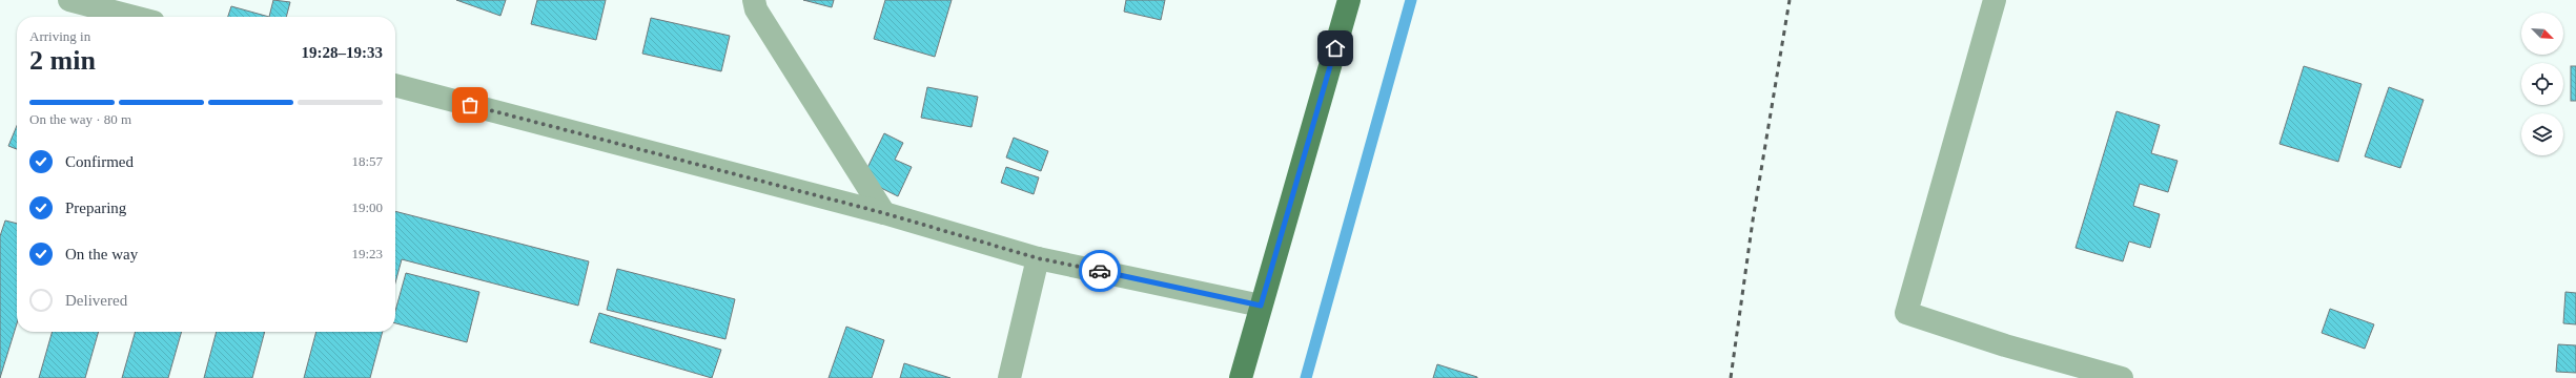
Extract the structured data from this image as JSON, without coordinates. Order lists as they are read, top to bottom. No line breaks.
{"north":"bottom right","page":{"heading":["2 min","Arriving in","19:28–19:33"],"bar":"On the way · 80 m","list":[["Confirmed","18:57"],["Preparing","19:00"],["On the way","19:23"],"Delivered"]}}
